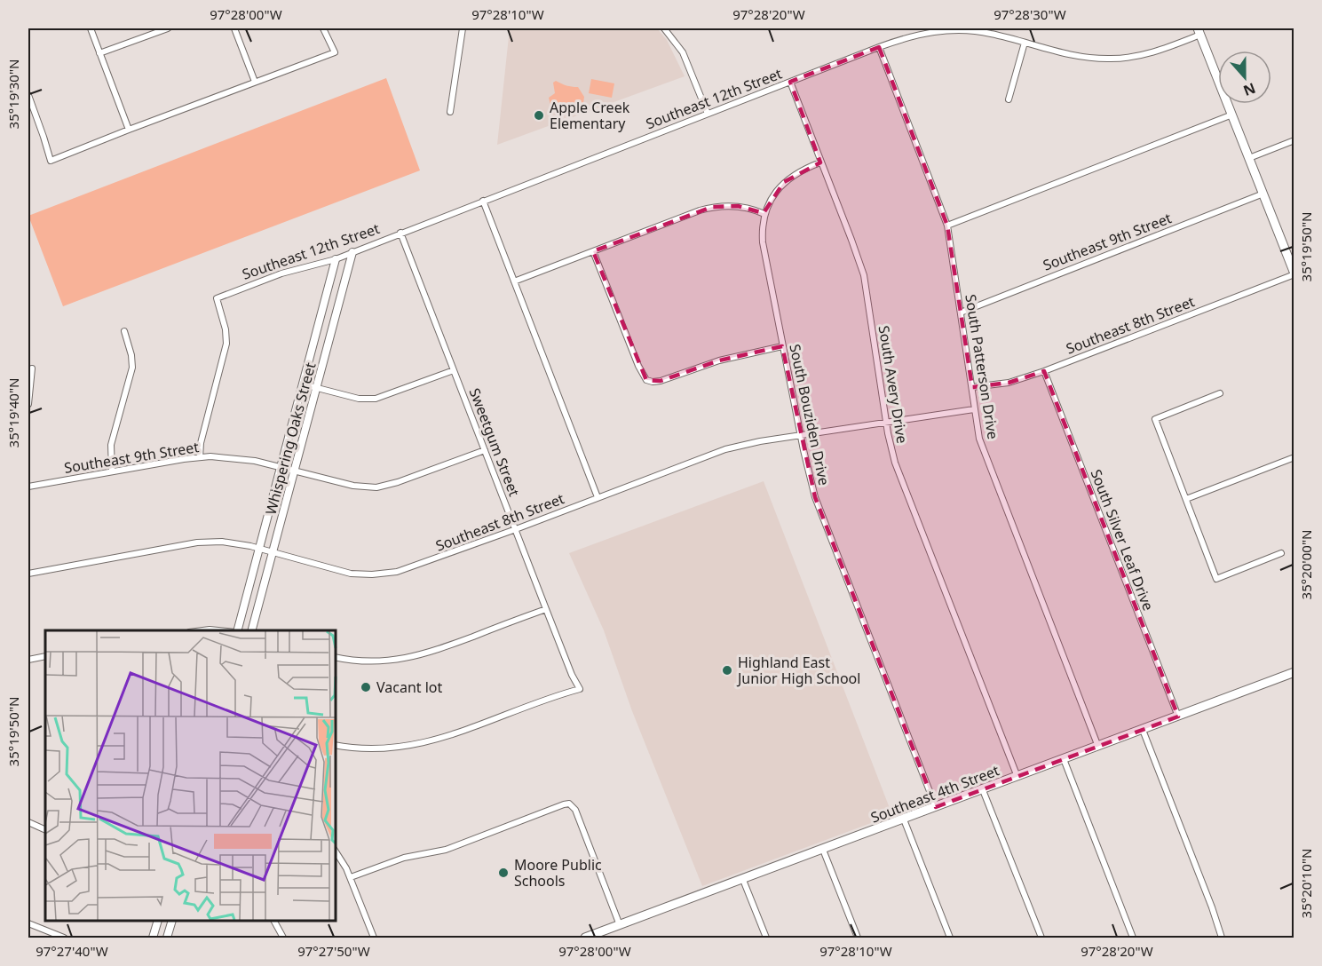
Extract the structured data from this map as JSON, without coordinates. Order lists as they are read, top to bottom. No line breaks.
{"streets":{"main road":["Southeast 4th Street"],"street":["Southeast 12th Street","Southeast 9th Street","Southeast 8th Street","South Patterson Drive","South Avery Drive","South Bouziden Drive","Whispering Oaks Street","Sweetgum Street","South Silver Leaf Drive"]},"crossings":[["Southeast 12th Street","Southeast 9th Street"],["Southeast 12th Street","South Patterson Drive"],["Southeast 12th Street","South Avery Drive"],["Southeast 12th Street","Whispering Oaks Street"],["Southeast 12th Street","Sweetgum Street"],["Southeast 9th Street","South Patterson Drive"],["Southeast 9th Street","Whispering Oaks Street"],["Southeast 9th Street","Sweetgum Street"],["Southeast 8th Street","South Patterson Drive"],["Southeast 8th Street","South Avery Drive"],["Southeast 8th Street","South Bouziden Drive"],["Southeast 8th Street","Whispering Oaks Street"],["Southeast 8th Street","Sweetgum Street"],["Southeast 8th Street","South Silver Leaf Drive"],["South Patterson Drive","Southeast 4th Street"],["South Avery Drive","South Bouziden Drive"],["South Avery Drive","Southeast 4th Street"],["South Bouziden Drive","Southeast 4th Street"],["South Silver Leaf Drive","Southeast 4th Street"]],"places":["Apple Creek Elementary","Highland East Junior High School","Vacant lot","Moore Public Schools"],"north":"bottom","coordinates":["97°28'00\"W","97°28'10\"W","97°28'20\"W","97°28'30\"W","35°19'30\"N","35°19'50\"N","35°19'40\"N","35°20'00\"N","35°20'10\"N","97°27'40\"W","97°27'50\"W"]}
